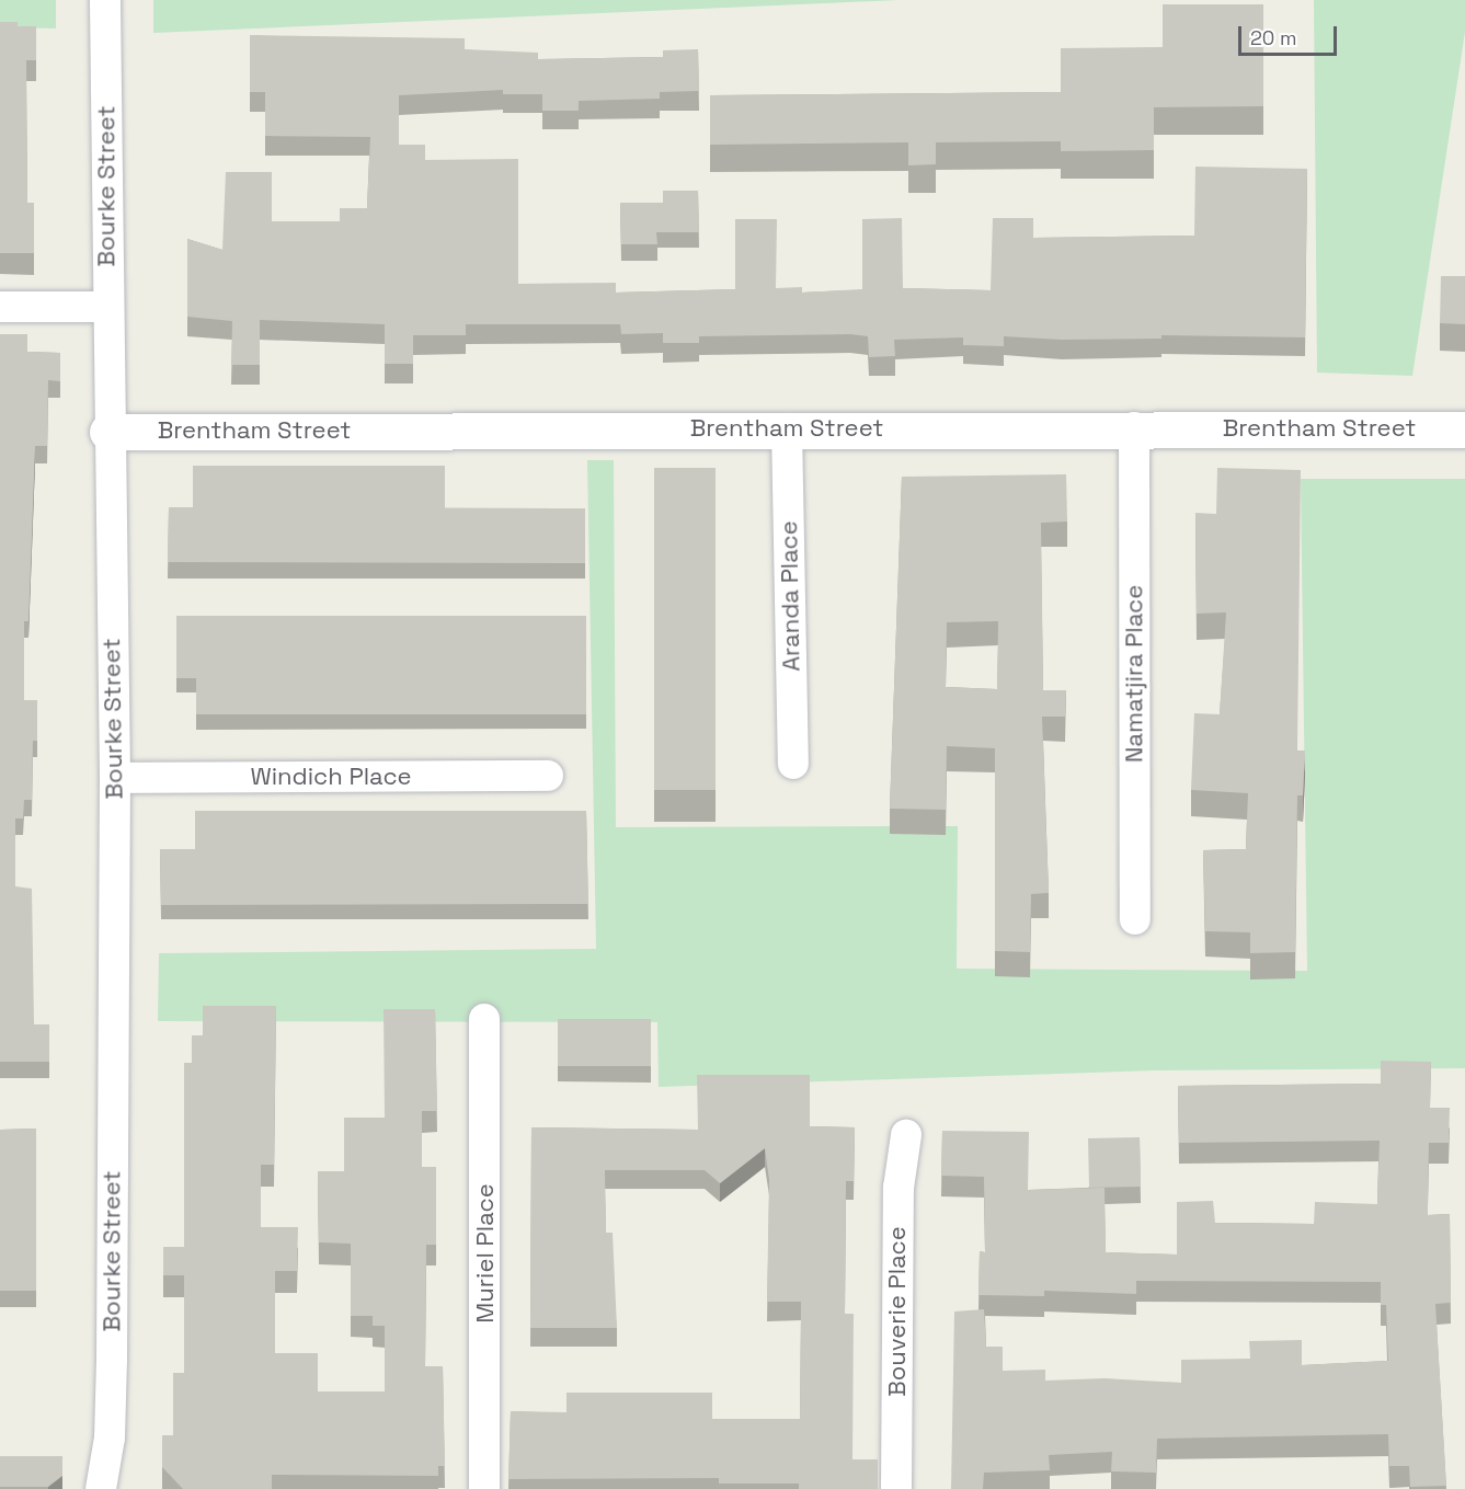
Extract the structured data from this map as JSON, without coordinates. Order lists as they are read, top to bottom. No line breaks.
{"streets":{"street":["Bourke Street","Brentham Street","Aranda Place","Namatjira Place","Windich Place","Muriel Place","Bouverie Place"]},"crossings":[["Bourke Street","Brentham Street"],["Bourke Street","Windich Place"],["Brentham Street","Aranda Place"],["Brentham Street","Namatjira Place"]],"scale_bar":"20 m"}
